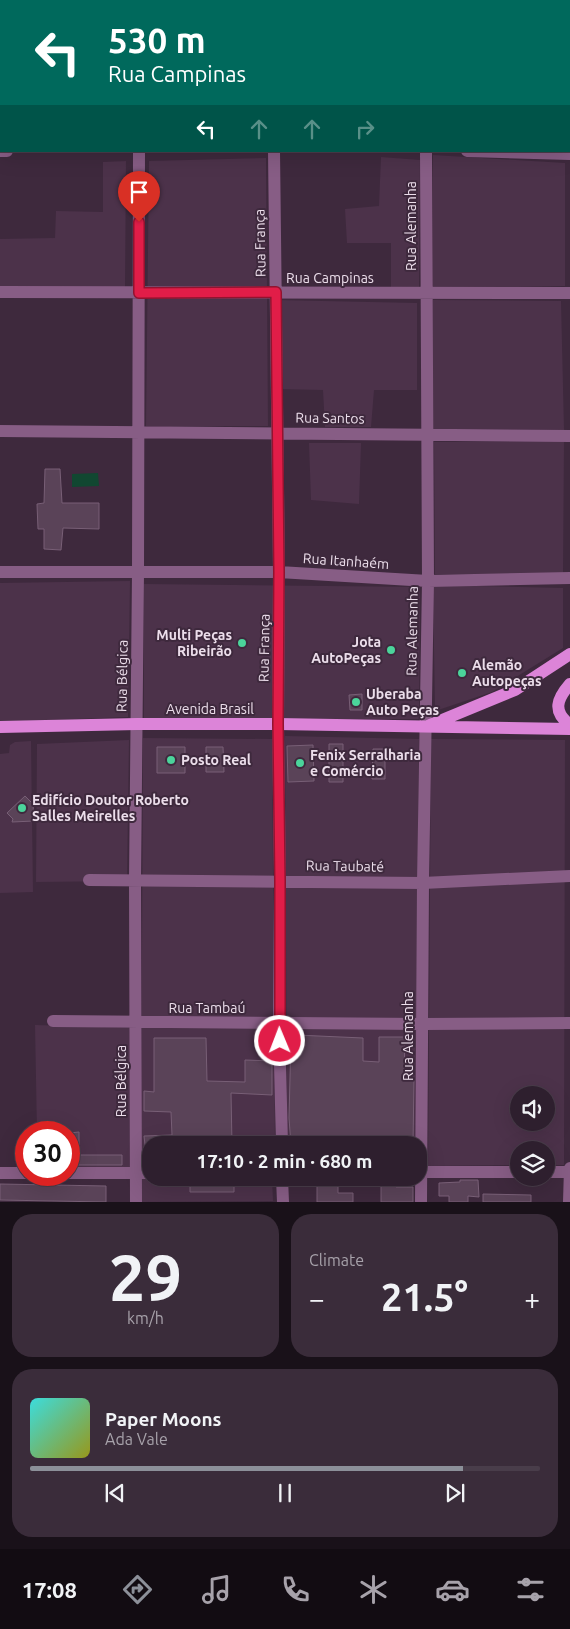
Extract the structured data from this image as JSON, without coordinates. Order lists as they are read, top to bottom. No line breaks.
{"streets":{"main road":["Avenida Brasil"],"street":["Rua Alemanha","Rua França","Rua Campinas","Rua Santos","Rua Itanhaém","Rua Bélgica","Rua Taubaté","Rua Tambaú"]},"crossings":[["Rua Alemanha","Rua Campinas"],["Rua Alemanha","Rua Santos"],["Rua Alemanha","Rua Itanhaém"],["Rua Alemanha","Avenida Brasil"],["Rua Alemanha","Rua Taubaté"],["Rua Alemanha","Rua Tambaú"],["Rua França","Rua Campinas"],["Rua França","Rua Santos"],["Rua França","Rua Itanhaém"],["Rua França","Avenida Brasil"],["Rua França","Rua Taubaté"],["Rua França","Rua Tambaú"],["Rua Campinas","Rua Bélgica"],["Rua Santos","Rua Bélgica"],["Rua Itanhaém","Rua Bélgica"],["Rua Bélgica","Avenida Brasil"],["Rua Bélgica","Rua Taubaté"],["Rua Bélgica","Rua Tambaú"]],"places":["Multi Peças Ribeirão","Jota AutoPeças","Alemão Autopeças","Uberaba Auto Peças","Posto Real","Fenix Serralharia e Comércio","Edifício Doutor Roberto Salles Meirelles"],"page":{"turn":["530 m","Rua Campinas"],"limit":"30","trip":"17:10 · 2 min · 680 m","tile":[["29","km/h"],"Climate"],"heat":["−","21.5°","+"],"song":["Paper Moons","Ada Vale"],"tabs":"17:08"}}
